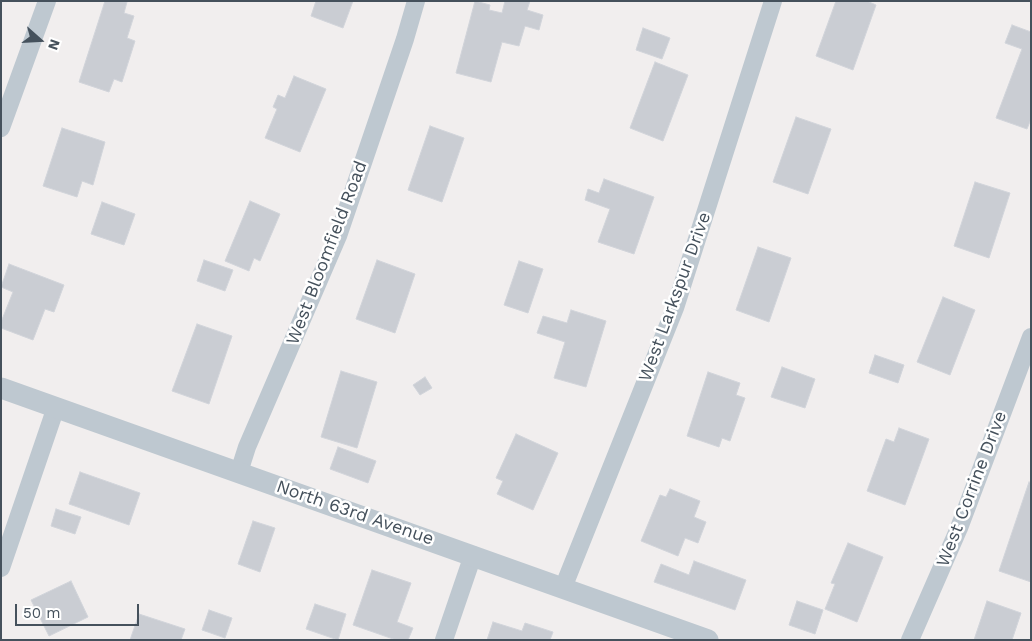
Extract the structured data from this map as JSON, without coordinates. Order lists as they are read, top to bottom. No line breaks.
{"streets":{"street":["West Bloomfield Road","West Larkspur Drive","West Corrine Drive","North 63rd Avenue"]},"crossings":[["West Bloomfield Road","North 63rd Avenue"],["West Larkspur Drive","North 63rd Avenue"]],"scale_bar":"50 m","north":"right"}
